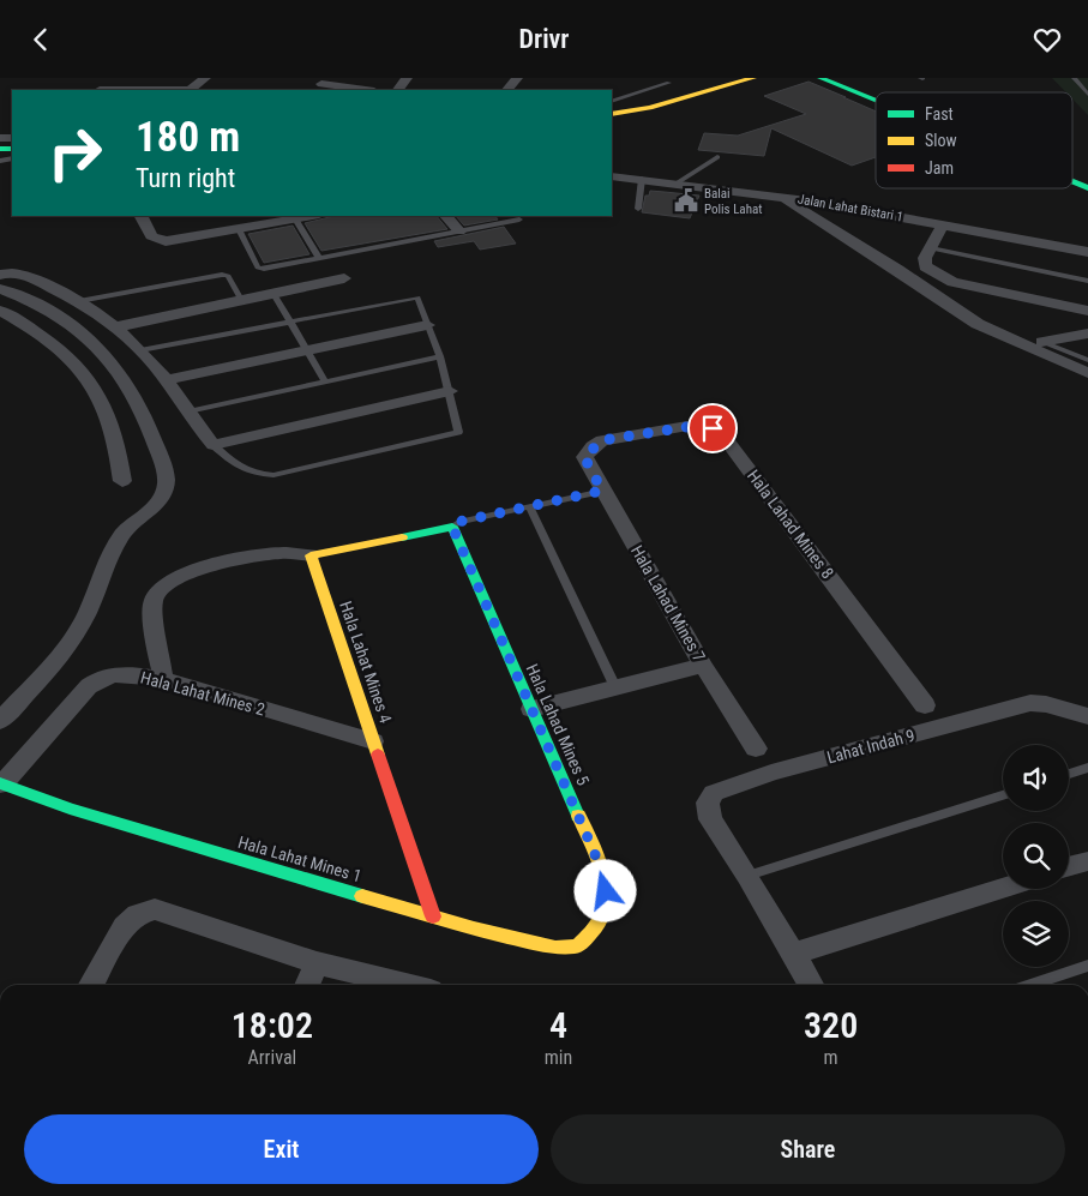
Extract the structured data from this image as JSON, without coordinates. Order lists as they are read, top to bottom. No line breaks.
{"streets":{"main road":["Hala Lahat Mines 4","Hala Lahad Mines 5","Hala Lahat Mines 1"],"street":["Jalan Lahat Bistari 1","Hala Lahad Mines 8","Hala Lahad Mines 7","Hala Lahat Mines 2","Lahat Indah 9"]},"crossings":[["Hala Lahad Mines 8","Hala Lahad Mines 7"],["Hala Lahat Mines 4","Hala Lahat Mines 2"],["Hala Lahat Mines 4","Hala Lahat Mines 1"],["Hala Lahat Mines 2","Hala Lahat Mines 1"],["Hala Lahad Mines 5","Hala Lahat Mines 1"]],"places":{"public building":["Balai Polis Lahat"]},"legend":["Fast","Slow","Jam"],"page":{"header":"Drivr","turn":["180 m","Turn right"],"eta":["18:02","Arrival","4","min","320","m"],"buttons":["Exit","Share"]}}
